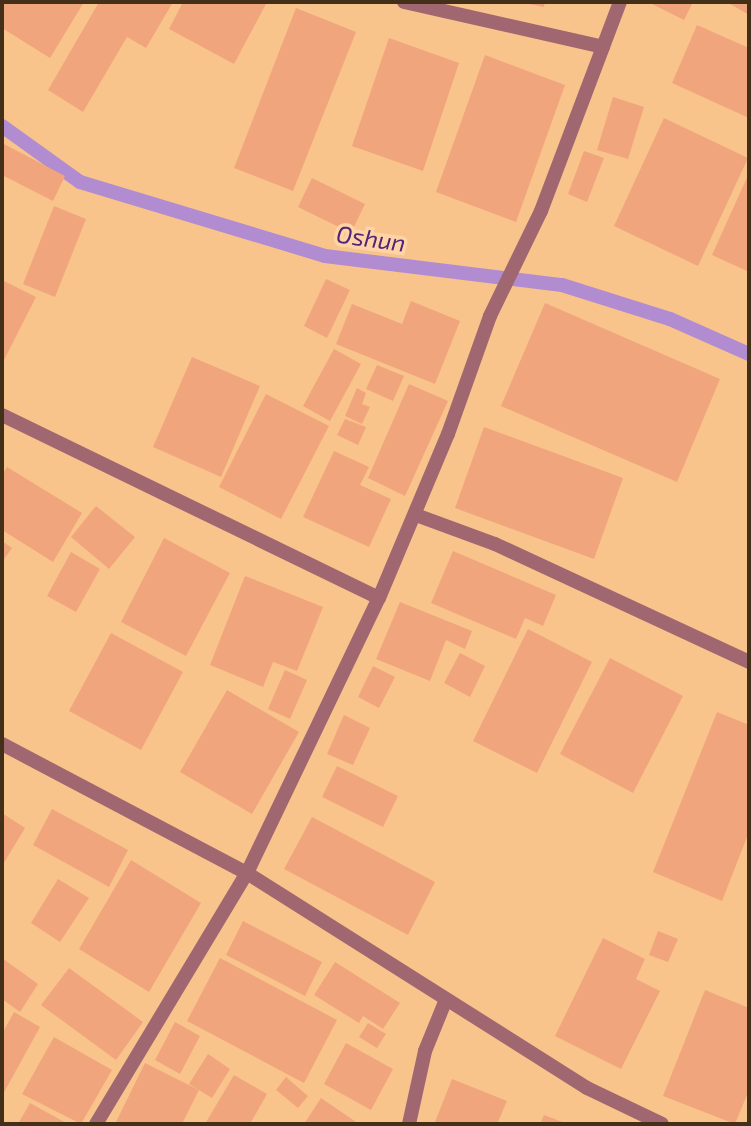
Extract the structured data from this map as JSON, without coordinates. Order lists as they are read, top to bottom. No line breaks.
{"water":["Oshun"]}
